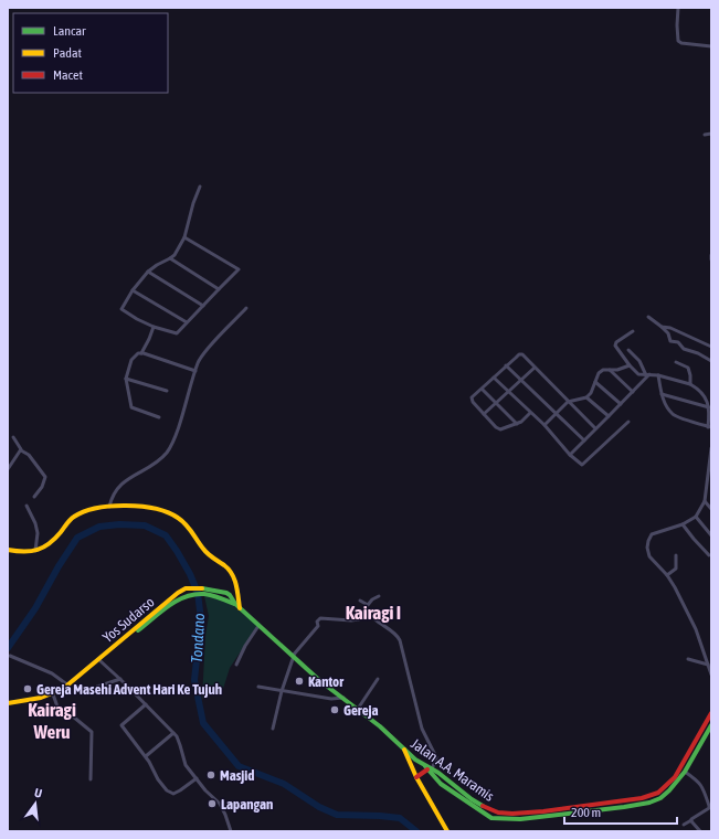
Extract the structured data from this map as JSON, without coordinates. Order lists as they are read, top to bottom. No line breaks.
{"streets":{"main road":["Yos Sudarso","Jalan A.A. Maramis"]},"crossings":[["Yos Sudarso","Jalan A.A. Maramis"]],"districts":["Kairagi I","Kairagi Weru"],"water":["Tondano"],"places":["Kantor","Gereja Masehi Advent Hari Ke Tujuh","Gereja","Masjid","Lapangan"],"legend":["Lancar","Padat","Macet"],"scale_bar":"200 m","north":"top"}
